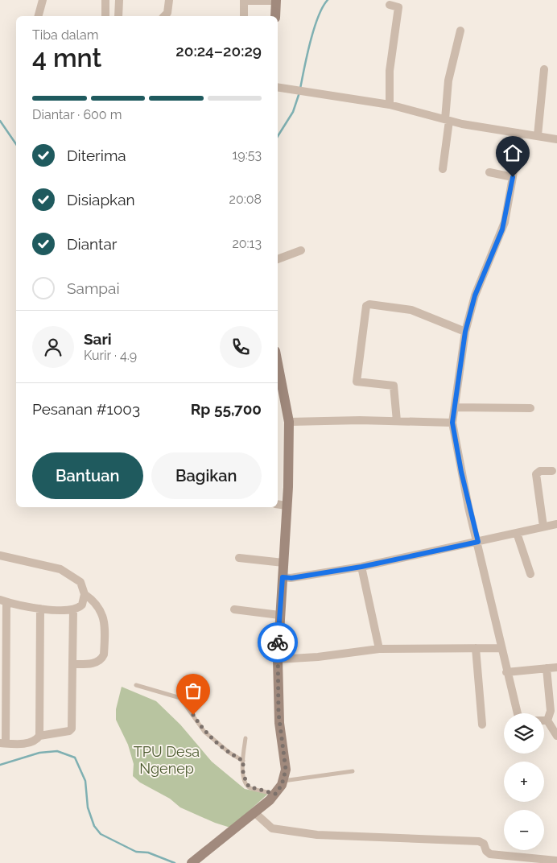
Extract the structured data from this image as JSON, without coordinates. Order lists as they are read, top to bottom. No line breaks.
{"parks":["TPU Desa Ngenep"],"page":{"heading":["4 mnt","Tiba dalam","20:24–20:29"],"panel":["Sari","Kurir · 4.9","Pesanan #1003","Rp 55,700"],"bar":"Diantar · 600 m","list":[["Diterima","19:53"],["Disiapkan","20:08"],["Diantar","20:13"],"Sampai"],"buttons":["Bantuan","Bagikan"],"map_buttons":["+","−"]}}
